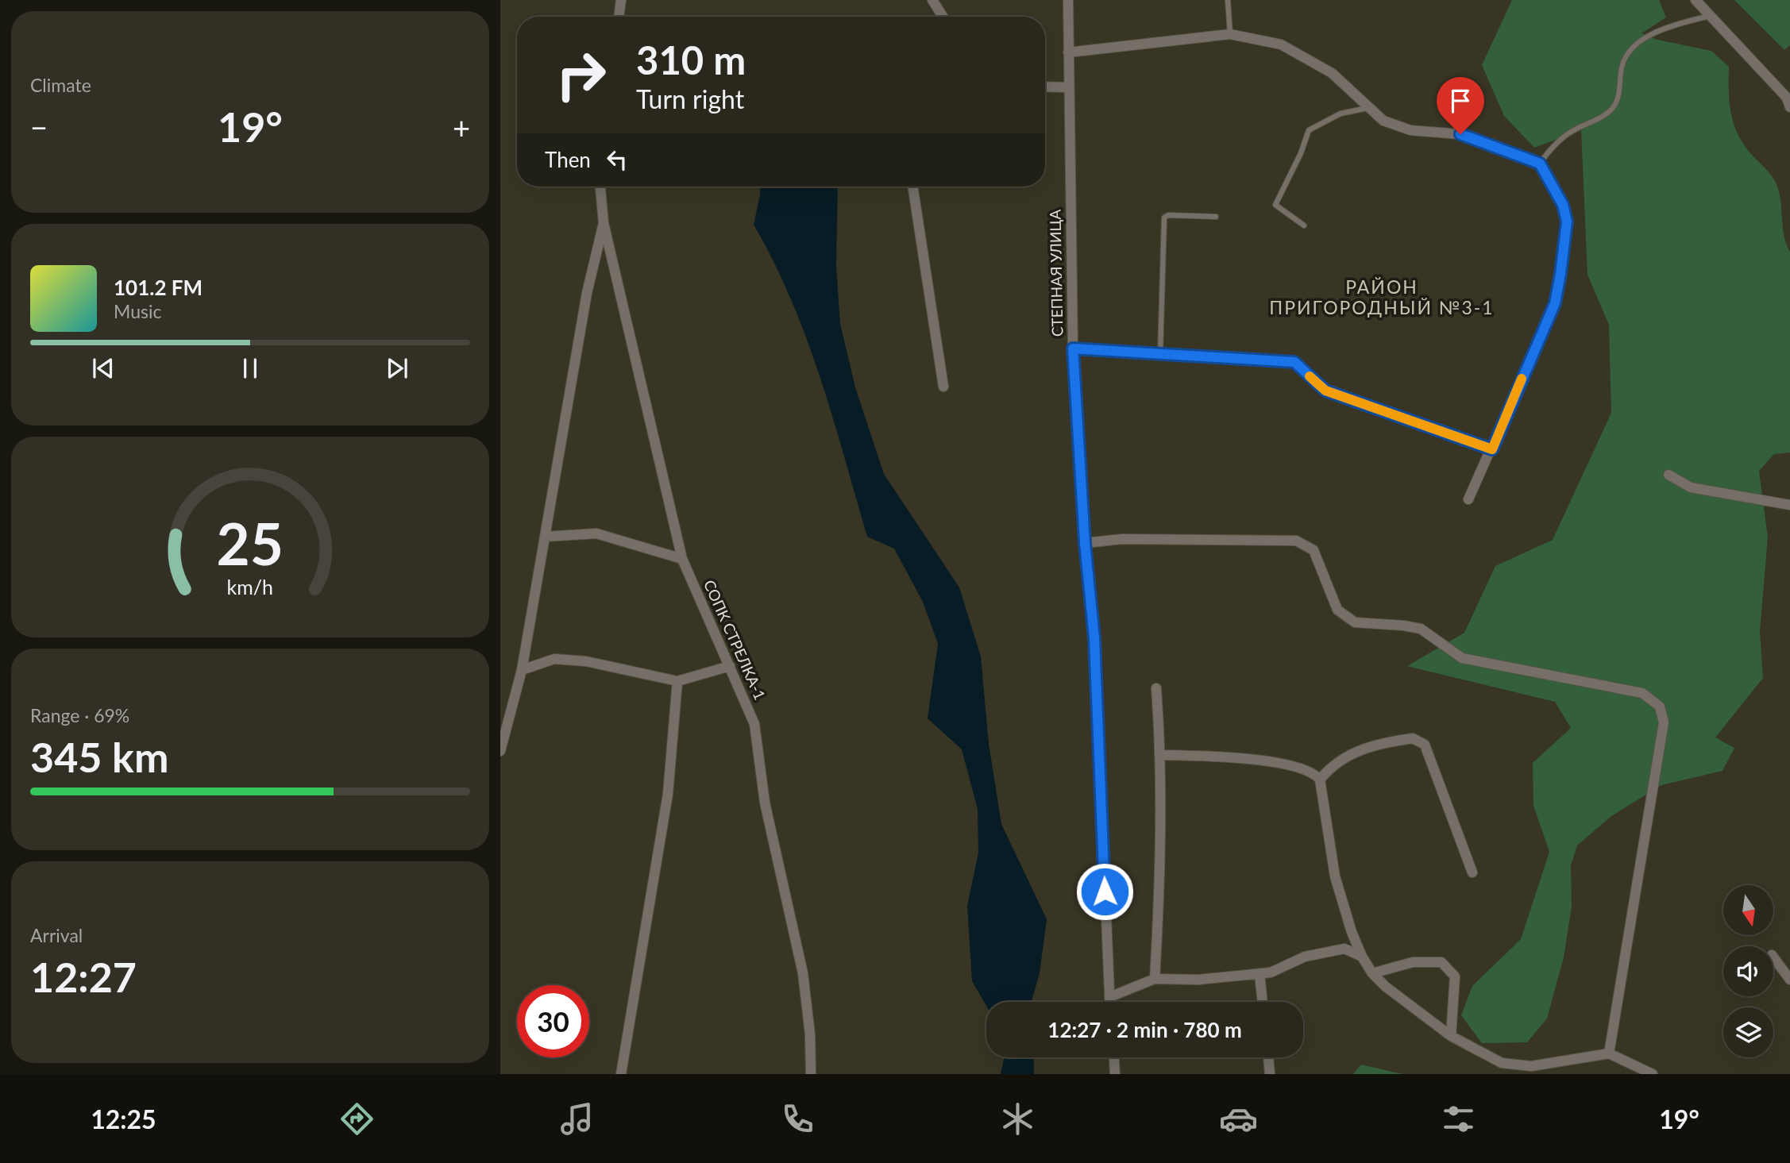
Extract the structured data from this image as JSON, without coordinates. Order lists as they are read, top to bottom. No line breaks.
{"streets":{"street":["СТЕПНАЯ УЛИЦА","СОПК СТРЕЛКА-1"]},"districts":["РАЙОН ПРИГОРОДНЫЙ №3-1"],"north":"bottom","page":{"tile":["Climate",["Range · 69%","345 km"],["Arrival","12:27"]],"turn":["310 m","Turn right"],"heat":["−","19°","+"],"then":"Then","song":["101.2 FM","Music"],"limit":"30","trip":"12:27 · 2 min · 780 m","tabs":["12:25","19°"],"gauge":["25","km/h"]}}
